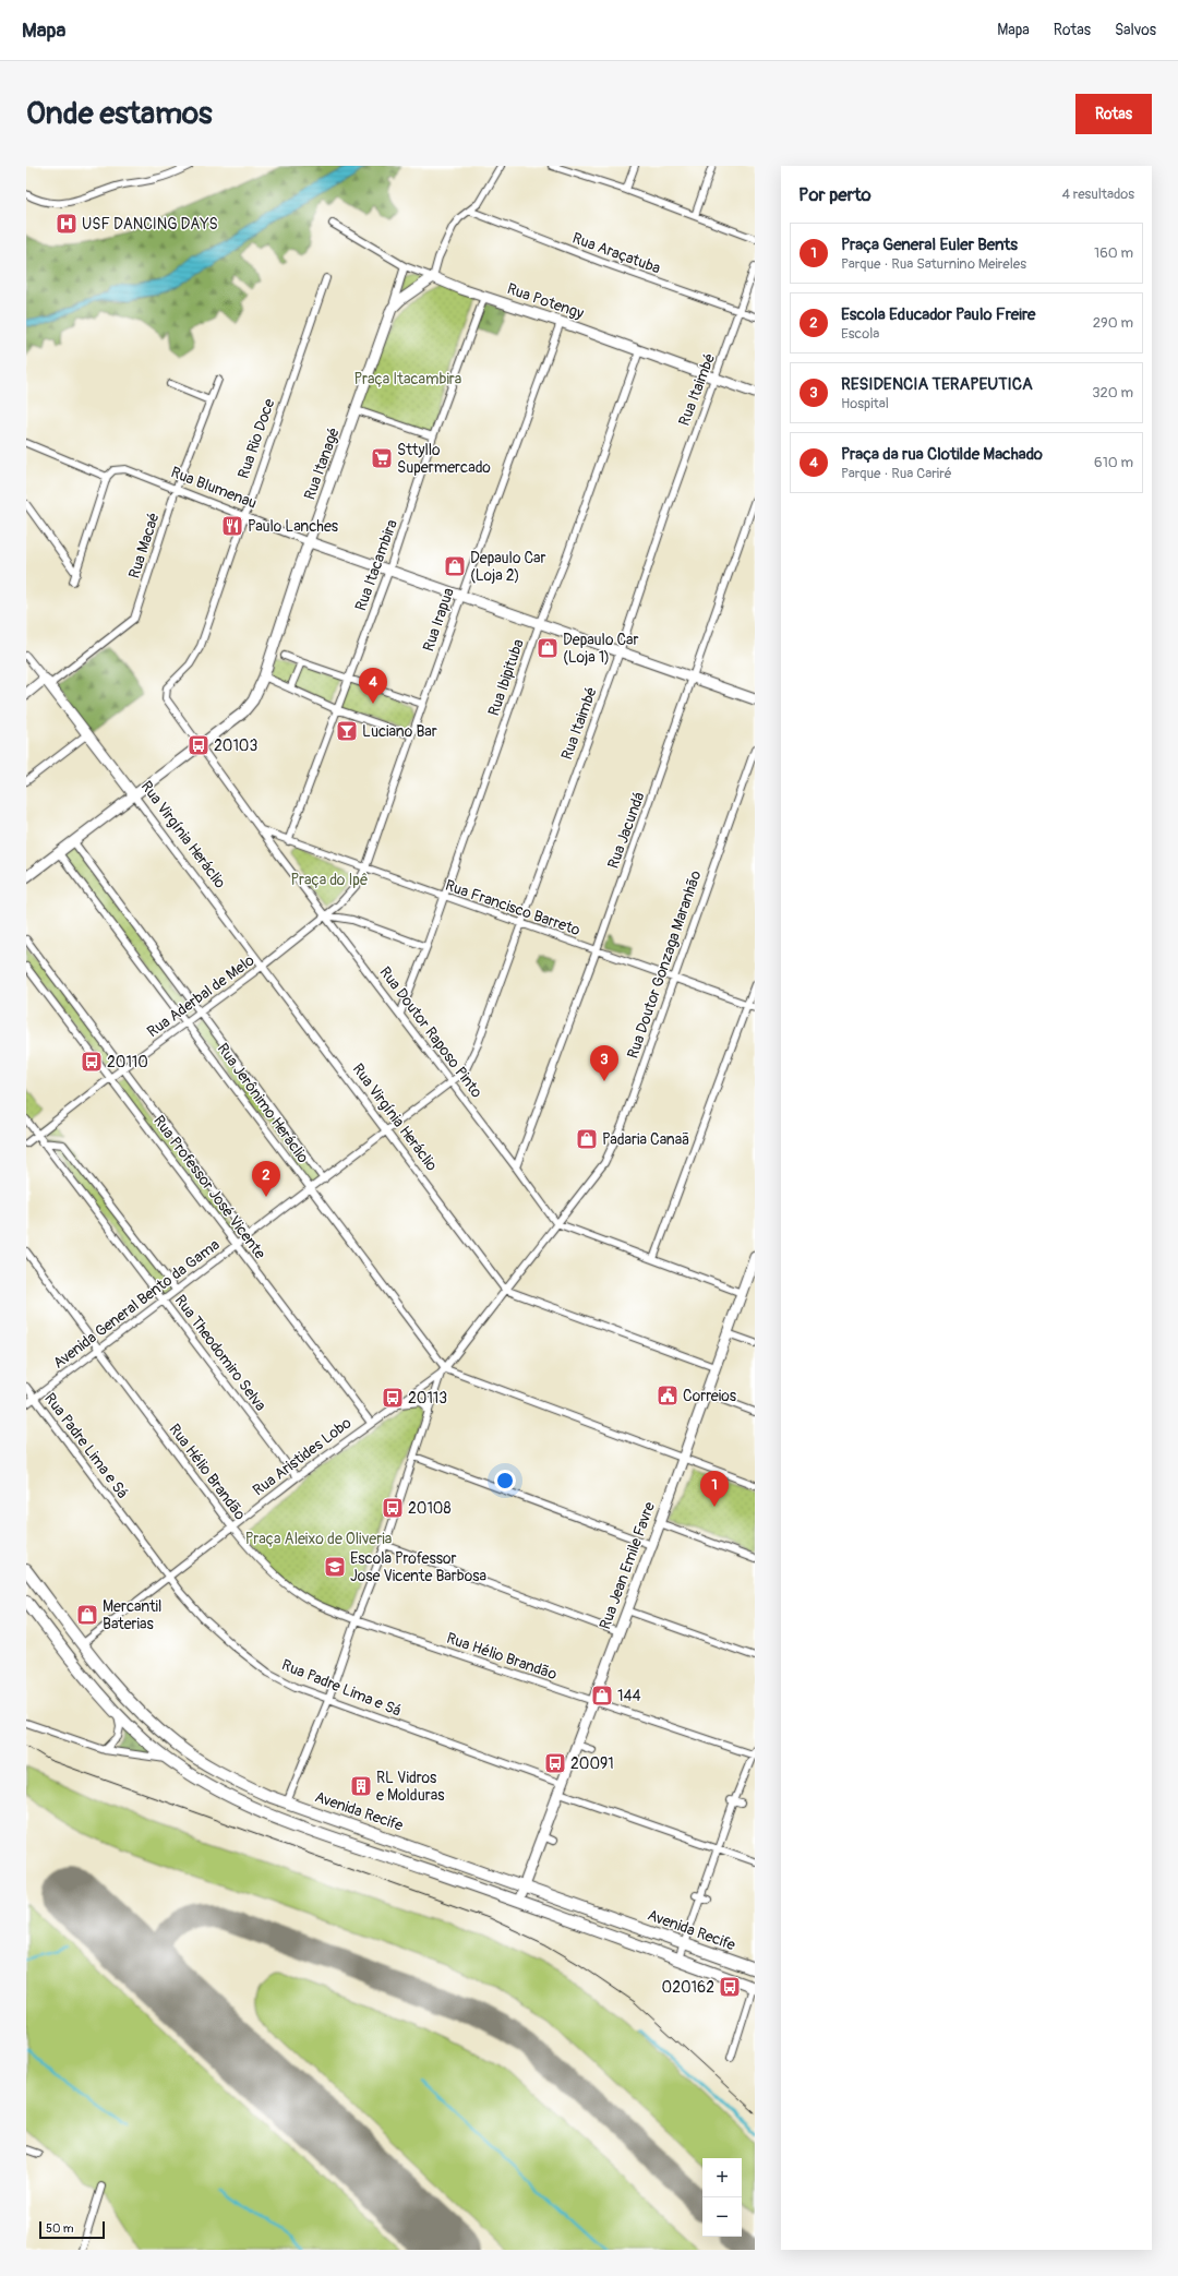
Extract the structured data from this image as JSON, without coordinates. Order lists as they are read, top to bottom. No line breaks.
{"streets":{"main road":["Rua Potengy","Rua Itanagé","Rua Blumenau","Rua Virgínia Heráclio","Rua Jean Emile Favre","Avenida Recife"],"street":["Rua Araçatuba","Rua Itaimbé","Rua Rio Doce","Rua Macaé","Rua Itacambira","Rua Irapua","Rua Ibipituba","Rua Jacundá","Rua Francisco Barreto","Rua Doutor Gonzaga Maranhão","Rua Aderbal de Melo","Rua Doutor Raposo Pinto","Rua Jerônimo Heráclio","Rua Professor José Vicente","Avenida General Bento da Gama","Rua Theodomiro Selva","Rua Padre Lima e Sá","Rua Aristides Lobo","Rua Hélio Brandão"]},"crossings":[["Rua Araçatuba","Rua Itaimbé"],["Rua Potengy","Rua Itaimbé"],["Rua Potengy","Rua Itanagé"],["Rua Potengy","Rua Itacambira"],["Rua Potengy","Rua Irapua"],["Rua Potengy","Rua Ibipituba"],["Rua Itaimbé","Rua Blumenau"],["Rua Itaimbé","Rua Francisco Barreto"],["Rua Itaimbé","Rua Doutor Raposo Pinto"],["Rua Itaimbé","Avenida General Bento da Gama"],["Rua Rio Doce","Rua Blumenau"],["Rua Rio Doce","Rua Doutor Raposo Pinto"],["Rua Itanagé","Rua Blumenau"],["Rua Itanagé","Rua Virgínia Heráclio"],["Rua Itanagé","Rua Doutor Raposo Pinto"],["Rua Itanagé","Rua Jerônimo Heráclio"],["Rua Blumenau","Rua Macaé"],["Rua Blumenau","Rua Itacambira"],["Rua Blumenau","Rua Irapua"],["Rua Blumenau","Rua Ibipituba"],["Rua Blumenau","Rua Jacundá"],["Rua Macaé","Rua Virgínia Heráclio"],["Rua Itacambira","Rua Francisco Barreto"],["Rua Irapua","Rua Francisco Barreto"],["Rua Irapua","Rua Aderbal de Melo"],["Rua Irapua","Rua Doutor Raposo Pinto"],["Rua Ibipituba","Rua Francisco Barreto"],["Rua Ibipituba","Rua Doutor Raposo Pinto"],["Rua Jacundá","Rua Francisco Barreto"],["Rua Jacundá","Rua Doutor Raposo Pinto"],["Rua Virgínia Heráclio","Rua Doutor Gonzaga Maranhão"],["Rua Virgínia Heráclio","Rua Aderbal de Melo"],["Rua Virgínia Heráclio","Avenida General Bento da Gama"],["Rua Francisco Barreto","Rua Doutor Gonzaga Maranhão"],["Rua Francisco Barreto","Rua Doutor Raposo Pinto"],["Rua Doutor Gonzaga Maranhão","Rua Doutor Raposo Pinto"],["Rua Doutor Gonzaga Maranhão","Rua Jerônimo Heráclio"],["Rua Doutor Gonzaga Maranhão","Rua Aristides Lobo"],["Rua Aderbal de Melo","Rua Doutor Raposo Pinto"],["Rua Aderbal de Melo","Rua Jerônimo Heráclio"],["Rua Aderbal de Melo","Rua Professor José Vicente"],["Rua Aderbal de Melo","Rua Theodomiro Selva"],["Rua Doutor Raposo Pinto","Avenida General Bento da Gama"],["Rua Jerônimo Heráclio","Avenida General Bento da Gama"],["Rua Jerônimo Heráclio","Rua Aristides Lobo"],["Rua Professor José Vicente","Avenida General Bento da Gama"],["Rua Professor José Vicente","Rua Aristides Lobo"],["Avenida General Bento da Gama","Rua Theodomiro Selva"],["Avenida General Bento da Gama","Rua Padre Lima e Sá"],["Avenida General Bento da Gama","Rua Hélio Brandão"],["Rua Theodomiro Selva","Rua Aristides Lobo"],["Rua Padre Lima e Sá","Rua Aristides Lobo"],["Rua Padre Lima e Sá","Rua Jean Emile Favre"],["Rua Aristides Lobo","Rua Hélio Brandão"],["Rua Aristides Lobo","Avenida Recife"],["Rua Hélio Brandão","Rua Jean Emile Favre"],["Rua Jean Emile Favre","Avenida Recife"]],"parks":["Praça Itacambira","Praça do Ipê","Praça Aleixo de Oliveria"],"places":{"hospital":["USF DANCING DAYS"],"supermarket":["Sttyllo Supermercado"],"restaurant":["Paulo Lanches"],"shop":["Depaulo Car (Loja 2)","Depaulo Car (Loja 1)","Padaria Canaã","Mercantil Baterias","144"],"bar":["Luciano Bar"],"bus stop":["20103","20110","20113","20108","20091","020162"],"public building":["Correios"],"school or university":["Escola Professor Jose Vicente Barbosa"],"building":["RL Vidros e Molduras"]},"scale_bar":"50 m","page":{"header":"Mapa","nav":["Mapa","Rotas","Salvos"],"buttons":"Rotas","title":"Onde estamos","heading":["Por perto","4 resultados"],"list":[{"mark":"1","name":"Praça General Euler Bents","note":"Parque · Rua Saturnino Meireles","value":"160 m"},{"mark":"2","name":"Escola Educador Paulo Freire","note":"Escola","value":"290 m"},{"mark":"3","name":"RESIDENCIA TERAPEUTICA","note":"Hospital","value":"320 m"},{"mark":"4","name":"Praça da rua Clotilde Machado","note":"Parque · Rua Cariré","value":"610 m"}],"pins":["4","3","2","1"],"map_buttons":["+","−"],"scale":"50 m"}}
